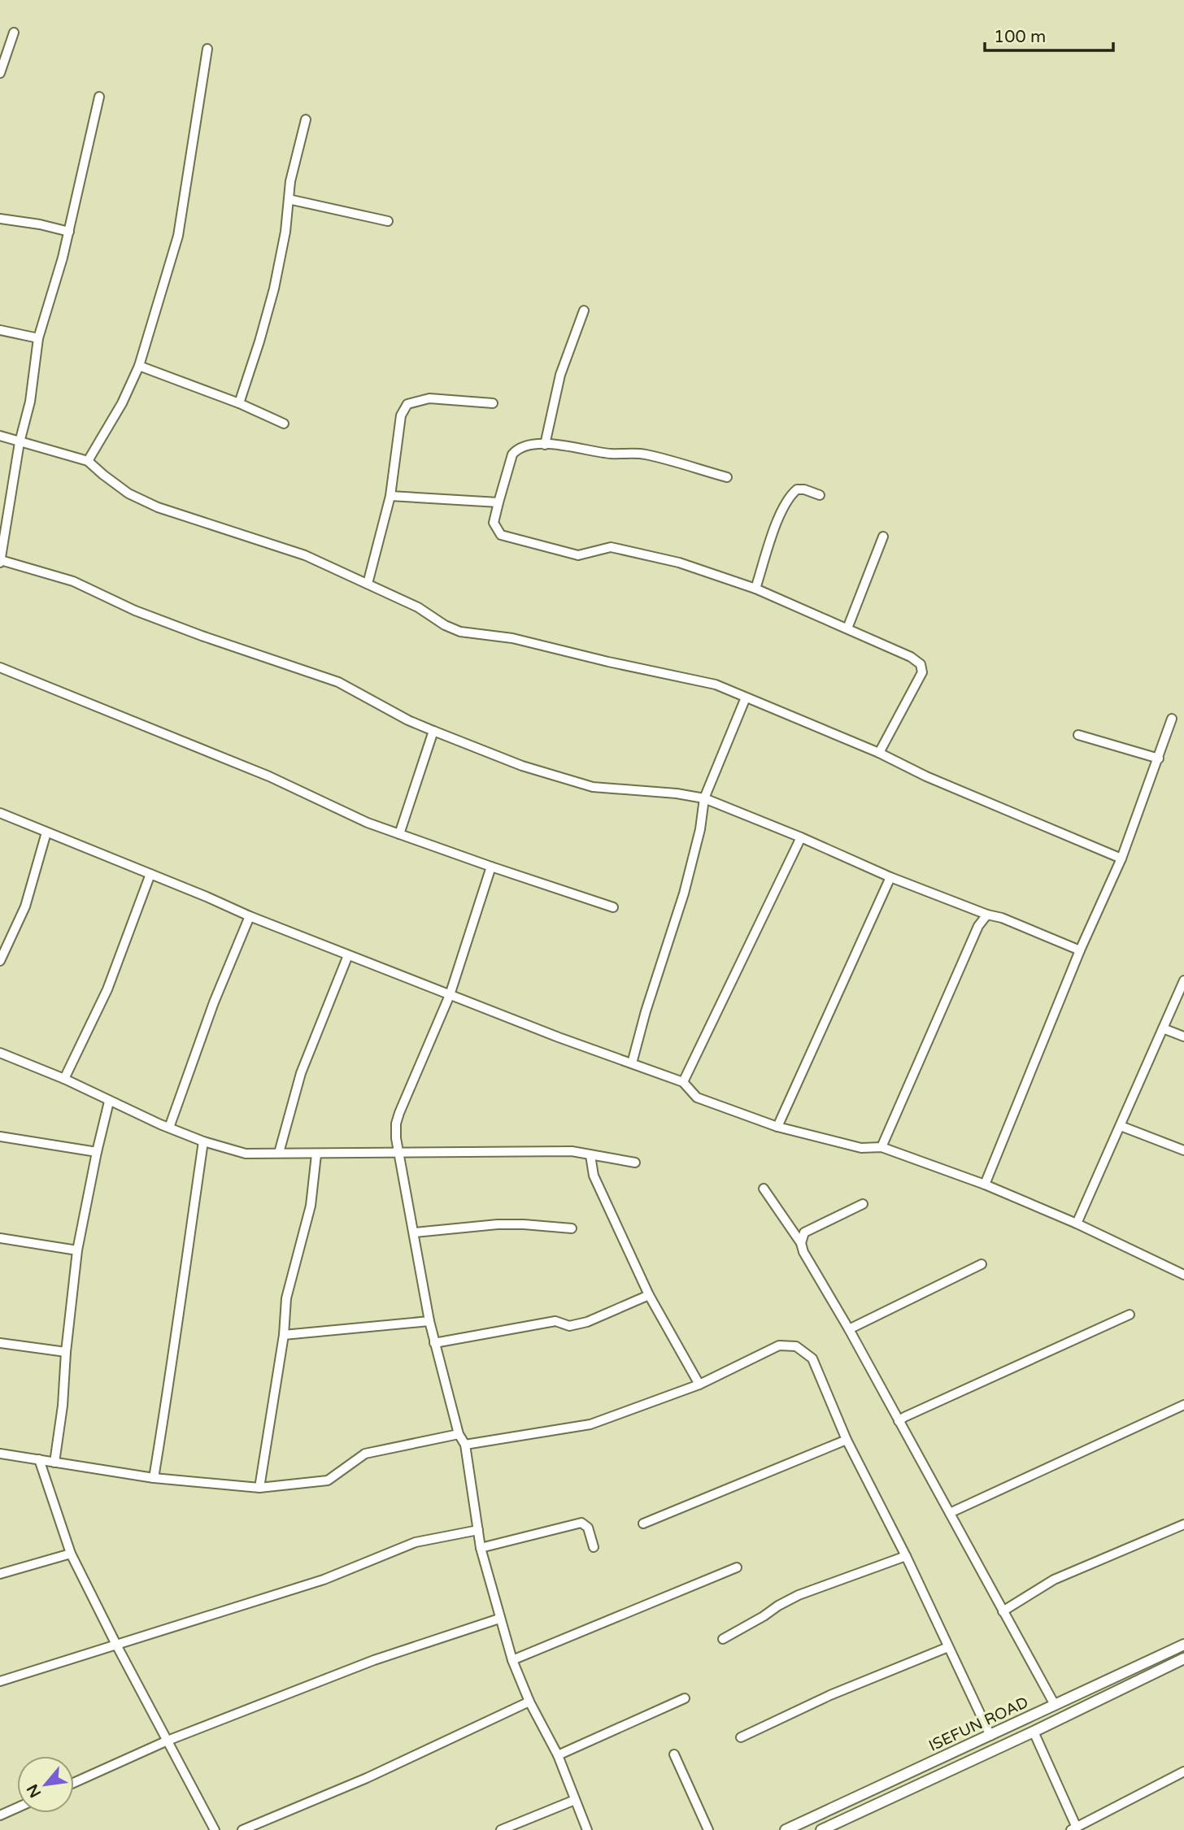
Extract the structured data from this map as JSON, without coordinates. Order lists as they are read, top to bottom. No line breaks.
{"streets":{"street":["ISEFUN ROAD"]},"scale_bar":"100 m","north":"bottom left"}
